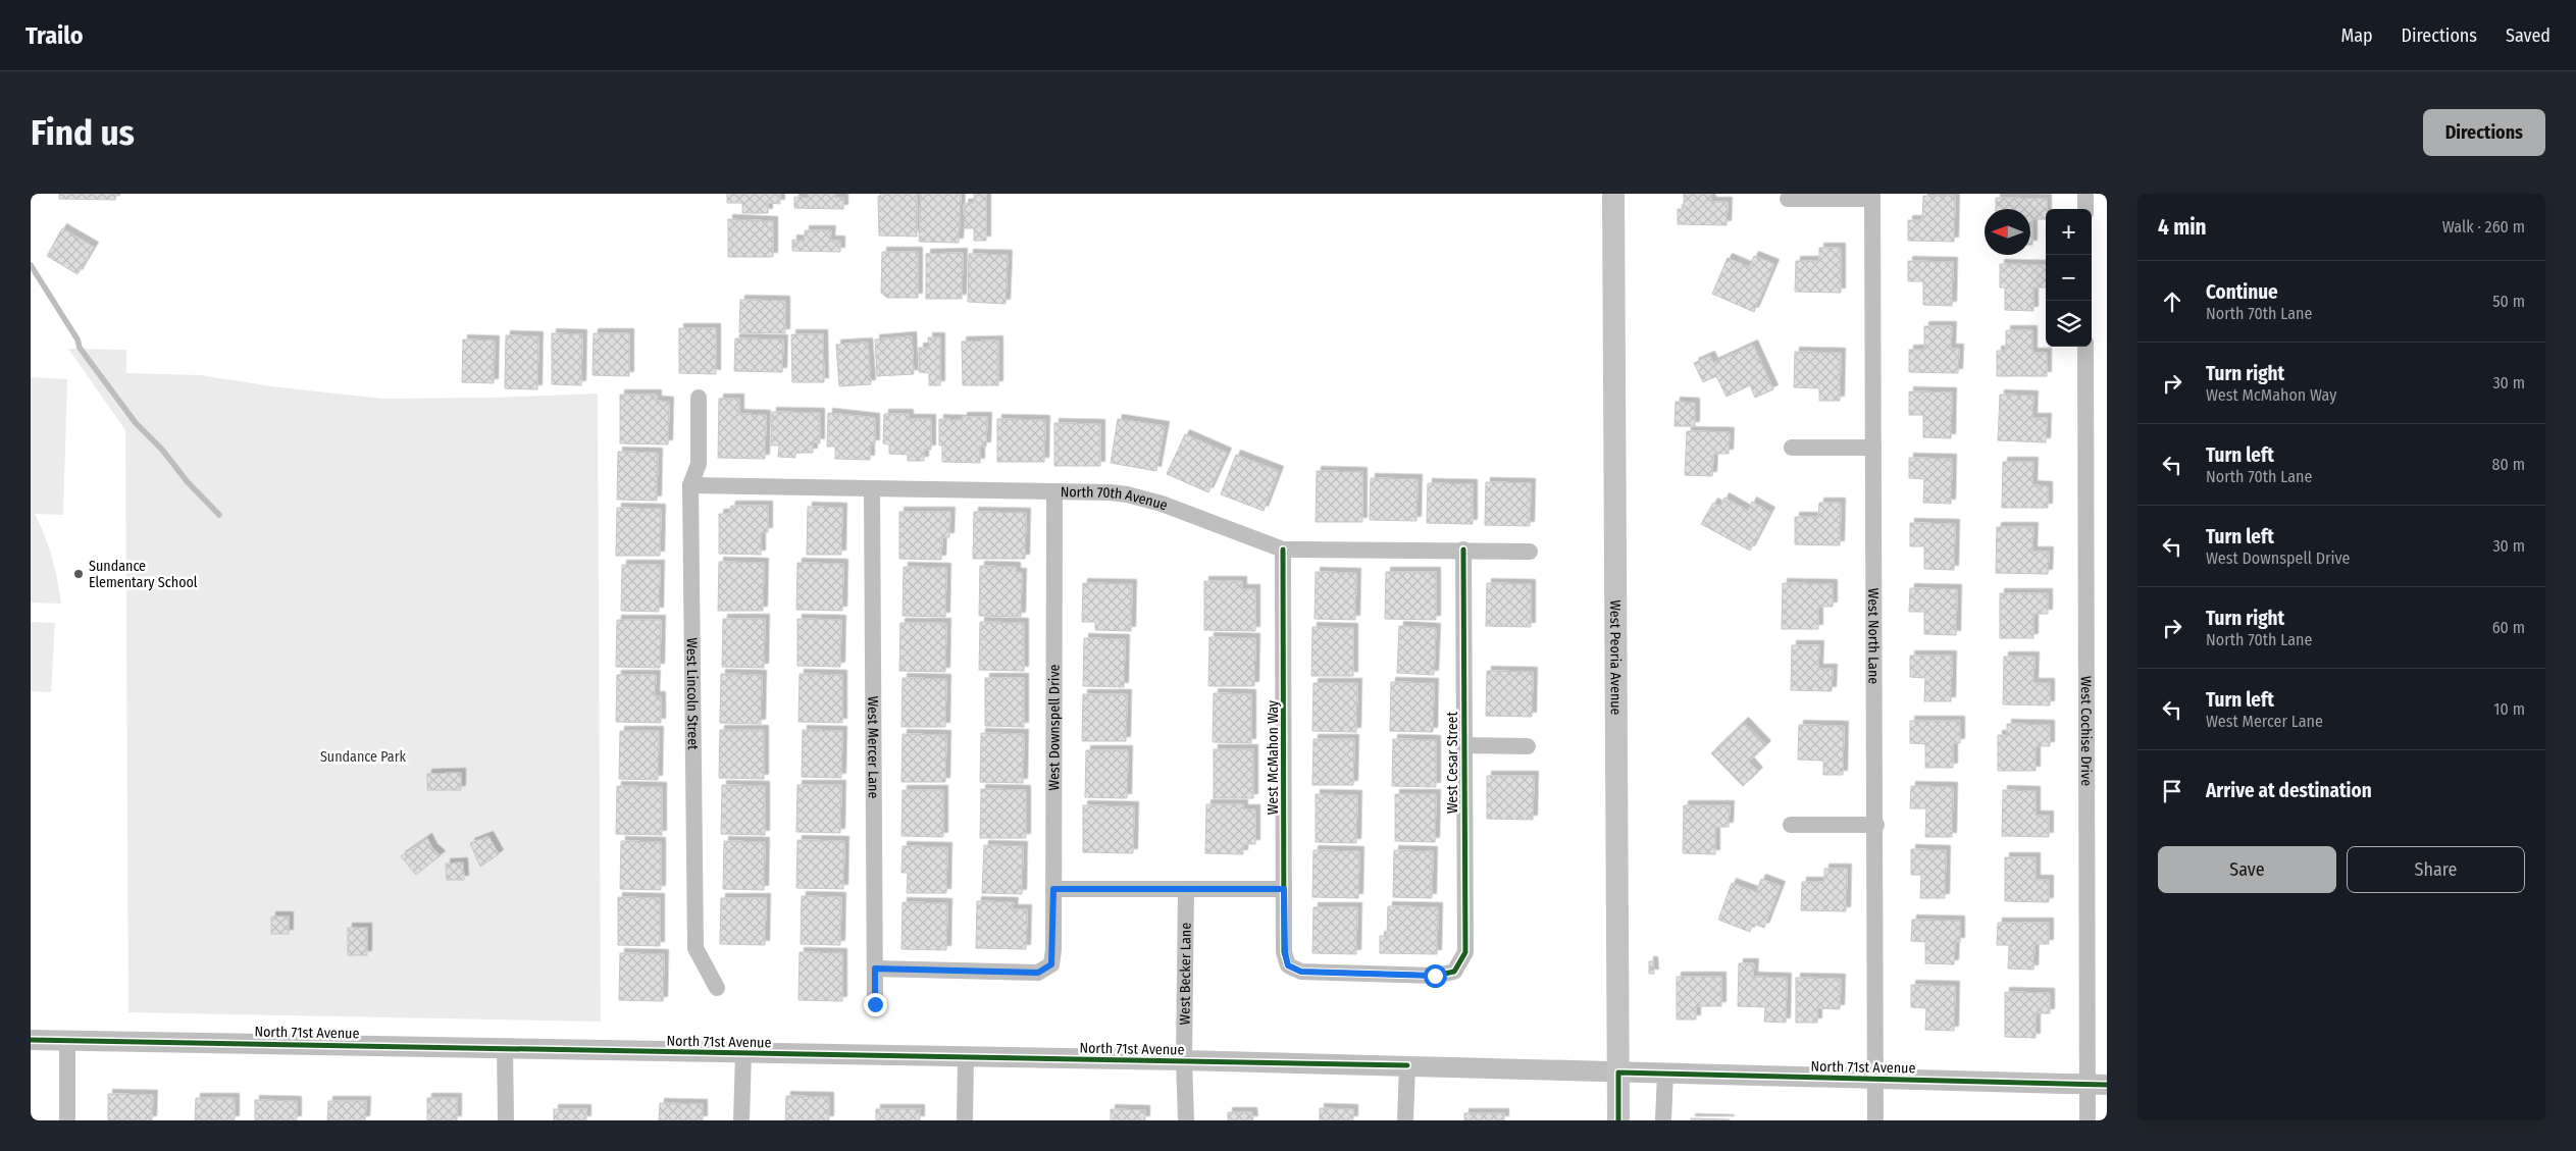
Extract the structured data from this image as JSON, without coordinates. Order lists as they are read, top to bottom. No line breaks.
{"streets":{"main road":["West Peoria Avenue"],"street":["North 70th Avenue","West North Lane","West Lincoln Street","West Downspell Drive","West Cochise Drive","West Mercer Lane","West McMahon Way","West Cesar Street","West Becker Lane","North 71st Avenue"]},"crossings":[["North 70th Avenue","West Lincoln Street"],["North 70th Avenue","West Downspell Drive"],["North 70th Avenue","West Mercer Lane"],["North 70th Avenue","West McMahon Way"],["North 70th Avenue","West Cesar Street"],["West North Lane","North 71st Avenue"],["West Peoria Avenue","North 71st Avenue"],["West Downspell Drive","West Mercer Lane"],["West Cochise Drive","North 71st Avenue"],["West McMahon Way","West Cesar Street"],["West Becker Lane","North 71st Avenue"]],"parks":["Sundance Park"],"places":["Sundance Elementary School"],"north":"left","page":{"header":"Trailo","nav":["Map","Directions","Saved"],"buttons":["Directions",["Save","Share"]],"title":"Find us","heading":["4 min","Walk · 260 m"],"map_buttons":["+","−"],"list":[["Continue","North 70th Lane","50 m"],["Turn right","West McMahon Way","30 m"],["Turn left","North 70th Lane","80 m"],["Turn left","West Downspell Drive","30 m"],["Turn right","North 70th Lane","60 m"],["Turn left","West Mercer Lane","10 m"],"Arrive at destination"]}}
